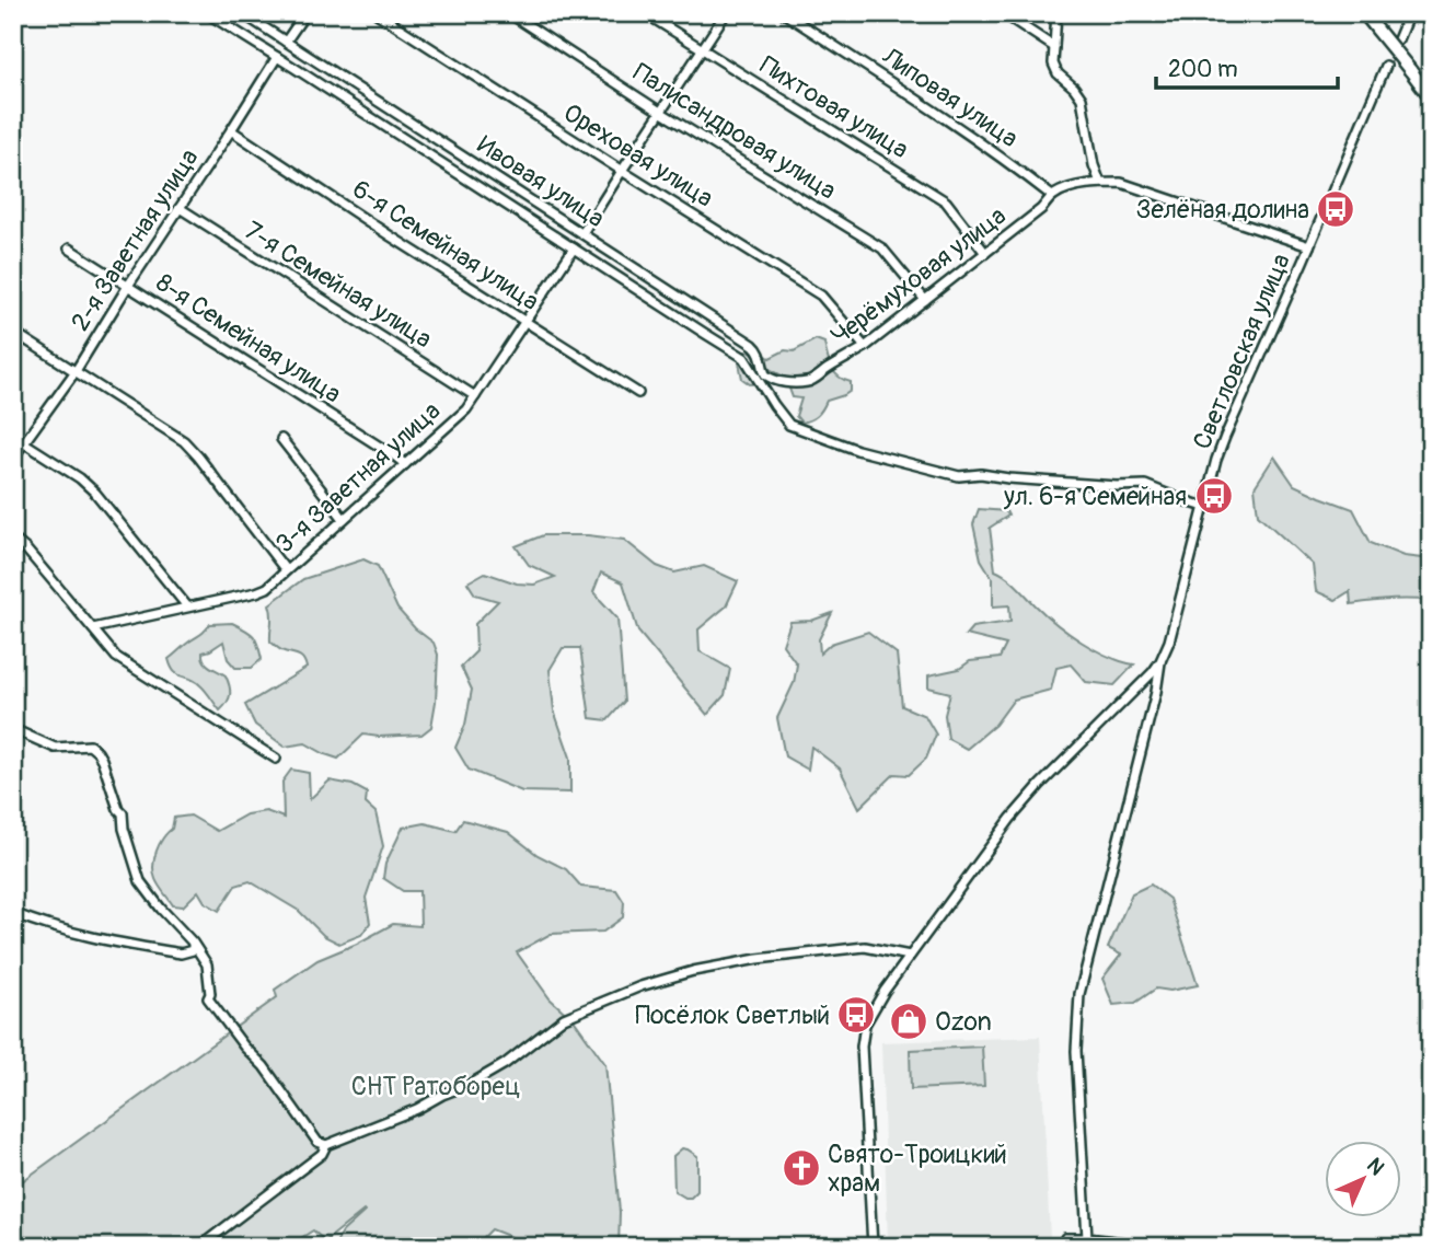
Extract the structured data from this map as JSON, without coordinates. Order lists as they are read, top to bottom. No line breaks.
{"streets":{"street":["Липовая улица","Пихтовая улица","Палисандровая улица","Ореховая улица","Ивовая улица","2-я Заветная улица","6-я Семейная улица","Черёмуховая улица","7-я Семейная улица","8-я Семейная улица","Светловская улица","3-я Заветная улица"]},"crossings":[["Липовая улица","Черёмуховая улица"],["Пихтовая улица","Черёмуховая улица"],["Палисандровая улица","Черёмуховая улица"],["Ореховая улица","Черёмуховая улица"],["Ивовая улица","2-я Заветная улица"],["Ивовая улица","Черёмуховая улица"],["Ивовая улица","Светловская улица"],["Ивовая улица","3-я Заветная улица"],["2-я Заветная улица","6-я Семейная улица"],["2-я Заветная улица","7-я Семейная улица"],["2-я Заветная улица","8-я Семейная улица"],["6-я Семейная улица","3-я Заветная улица"],["7-я Семейная улица","3-я Заветная улица"],["8-я Семейная улица","3-я Заветная улица"]],"parks":["СНТ Ратоборец"],"places":{"bus stop":["Зелёная долина","ул. 6-я Семейная","Посёлок Светлый"],"shop":["Ozon"],"church":["Свято-Троицкий храм"]},"scale_bar":"200 m","north":"top right"}
